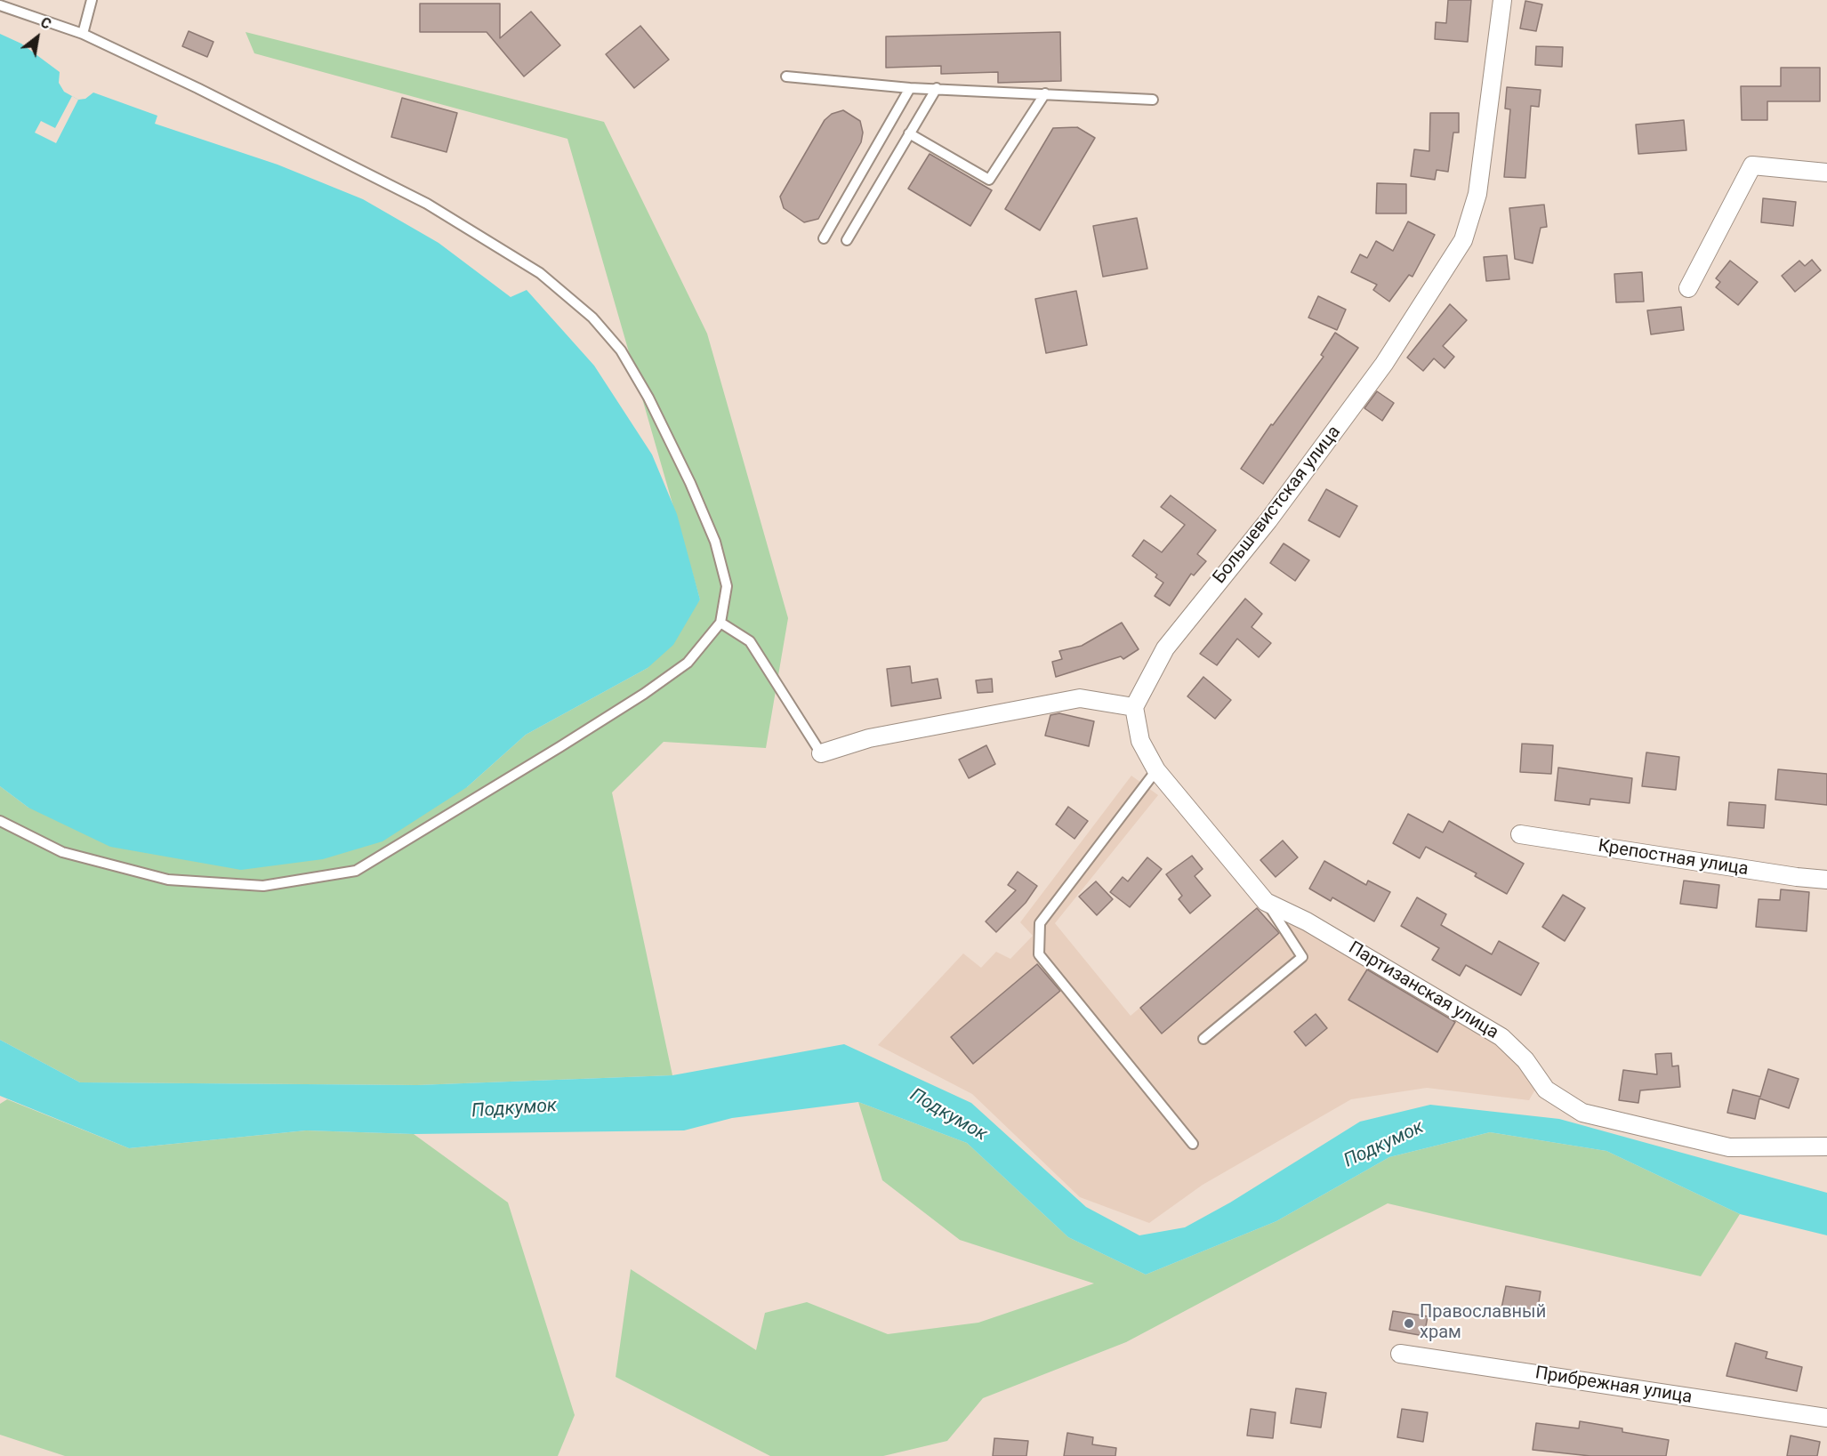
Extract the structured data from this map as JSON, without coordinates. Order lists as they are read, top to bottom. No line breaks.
{"streets":{"street":["Большевистская улица","Крепостная улица","Партизанская улица","Прибрежная улица"]},"crossings":[["Большевистская улица","Партизанская улица"]],"water":["Подкумок"],"places":["Православный храм"],"north":"top right"}
